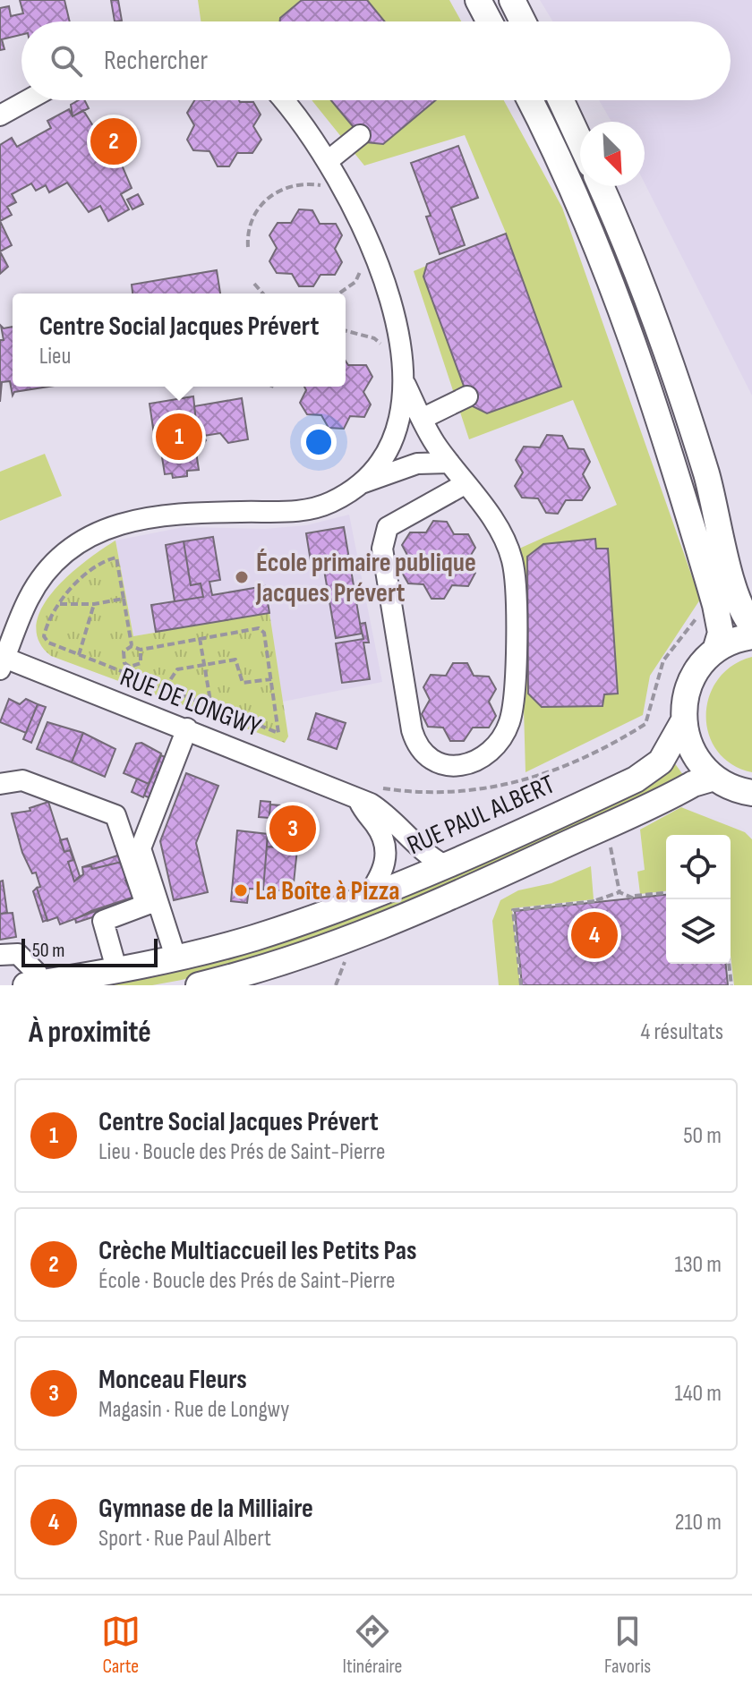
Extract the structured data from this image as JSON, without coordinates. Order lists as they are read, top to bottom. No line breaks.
{"streets":{"main road":["RUE PAUL ALBERT"],"street":["RUE DE LONGWY"]},"crossings":[["RUE DE LONGWY","RUE PAUL ALBERT"]],"places":["École primaire publique Jacques Prévert","La Boîte à Pizza"],"scale_bar":"50 m","north":"bottom right","page":{"search":"Rechercher","pins":["2","1","3","4"],"popup":["Centre Social Jacques Prévert","Lieu"],"scale":"50 m","heading":["À proximité","4 résultats"],"list":[{"mark":"1","name":"Centre Social Jacques Prévert","note":"Lieu · Boucle des Prés de Saint-Pierre","value":"50 m"},{"mark":"2","name":"Crèche Multiaccueil les Petits Pas","note":"École · Boucle des Prés de Saint-Pierre","value":"130 m"},{"mark":"3","name":"Monceau Fleurs","note":"Magasin · Rue de Longwy","value":"140 m"},{"mark":"4","name":"Gymnase de la Milliaire","note":"Sport · Rue Paul Albert","value":"210 m"}],"nav":["Carte","Itinéraire","Favoris"]}}
